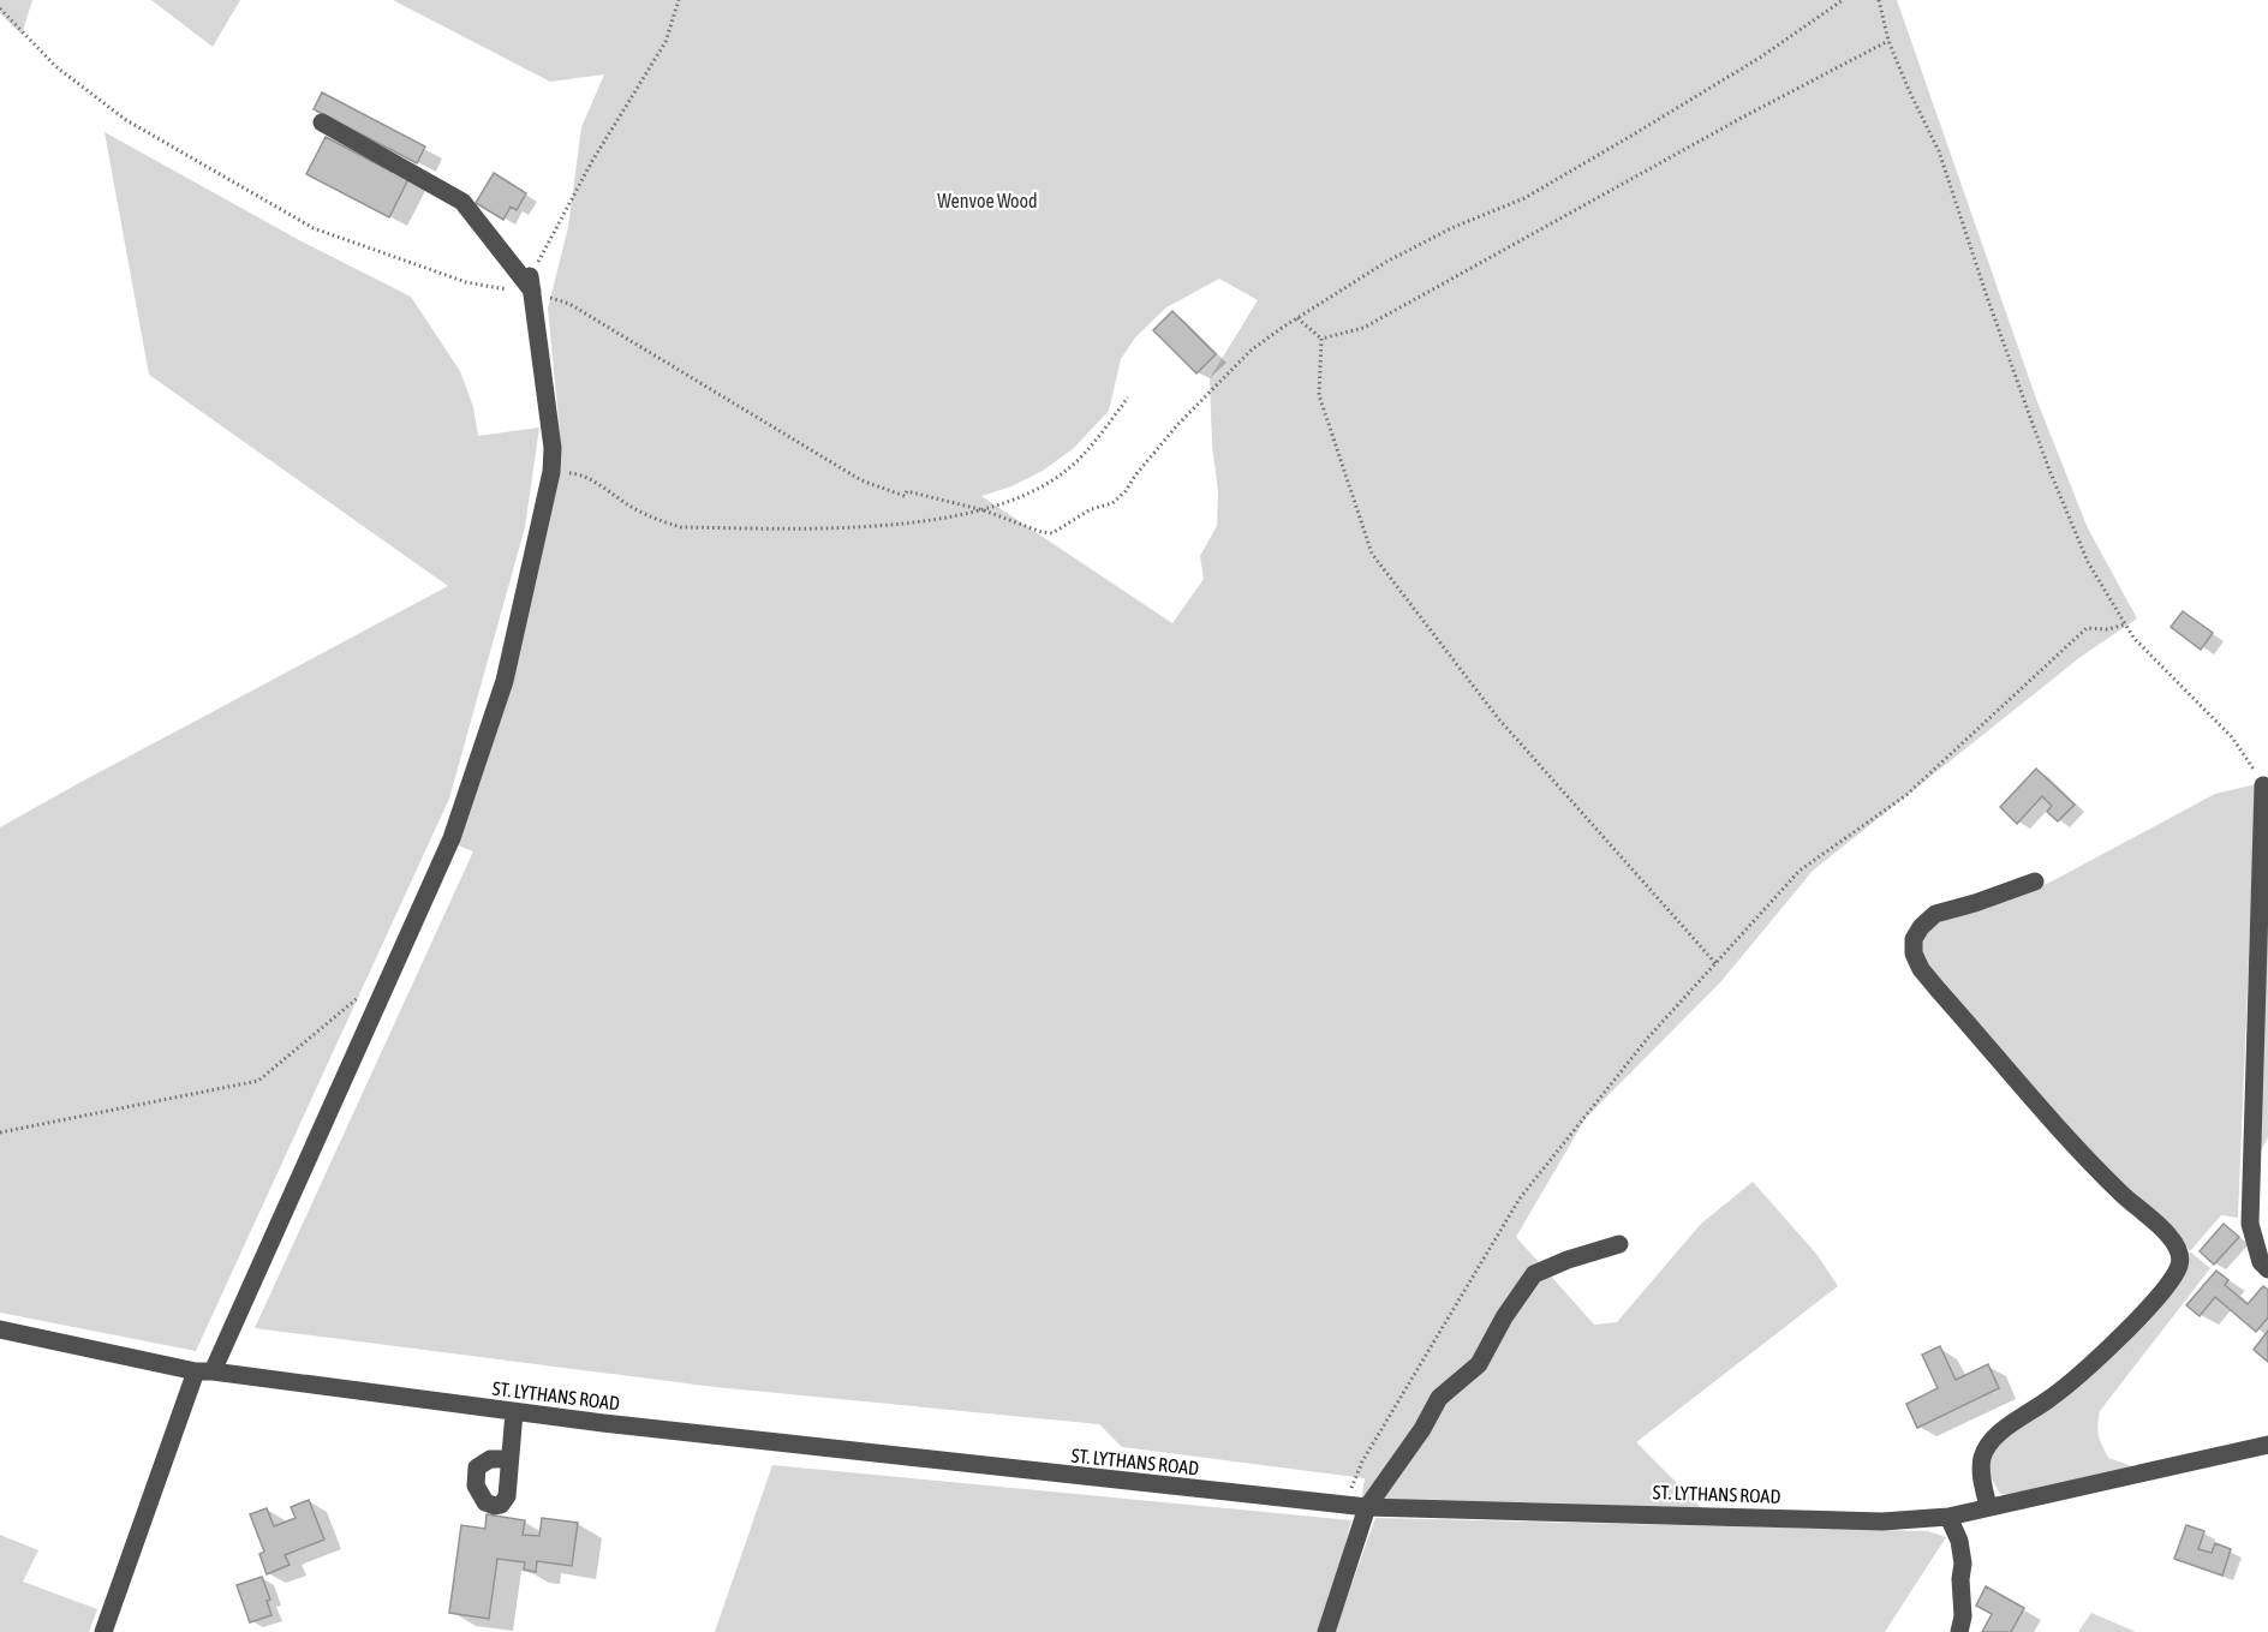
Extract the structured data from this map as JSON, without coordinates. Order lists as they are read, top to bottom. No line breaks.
{"streets":{"street":["ST. LYTHANS ROAD"]},"parks":["Wenvoe Wood"]}
